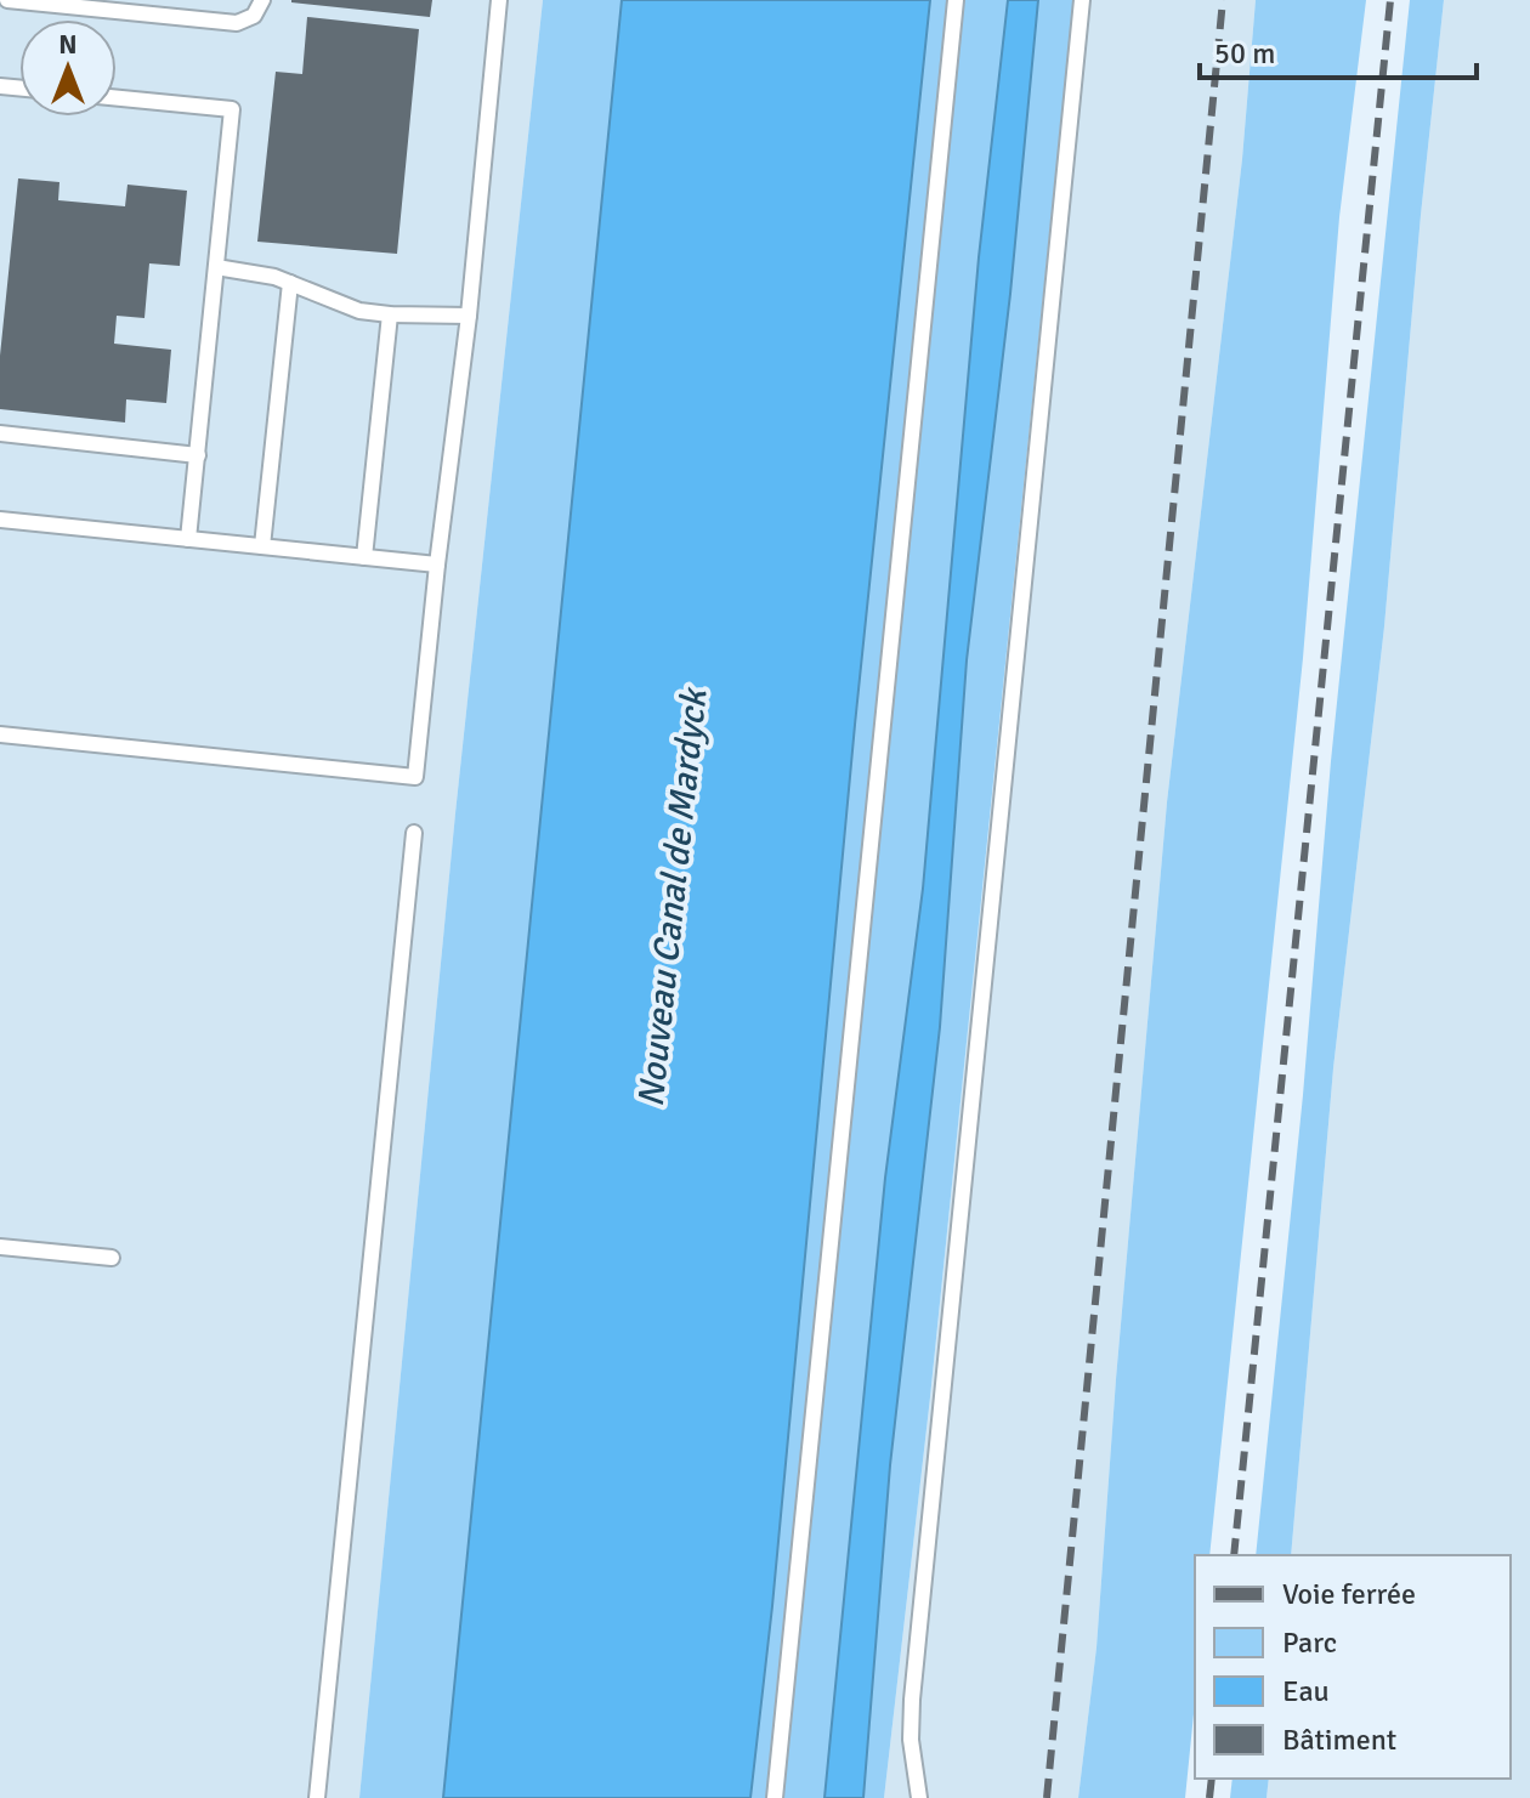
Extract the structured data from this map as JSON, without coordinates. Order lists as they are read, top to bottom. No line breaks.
{"water":["Nouveau Canal de Mardyck"],"legend":["Voie ferrée","Parc","Eau","Bâtiment"],"scale_bar":"50 m","north":"top"}
